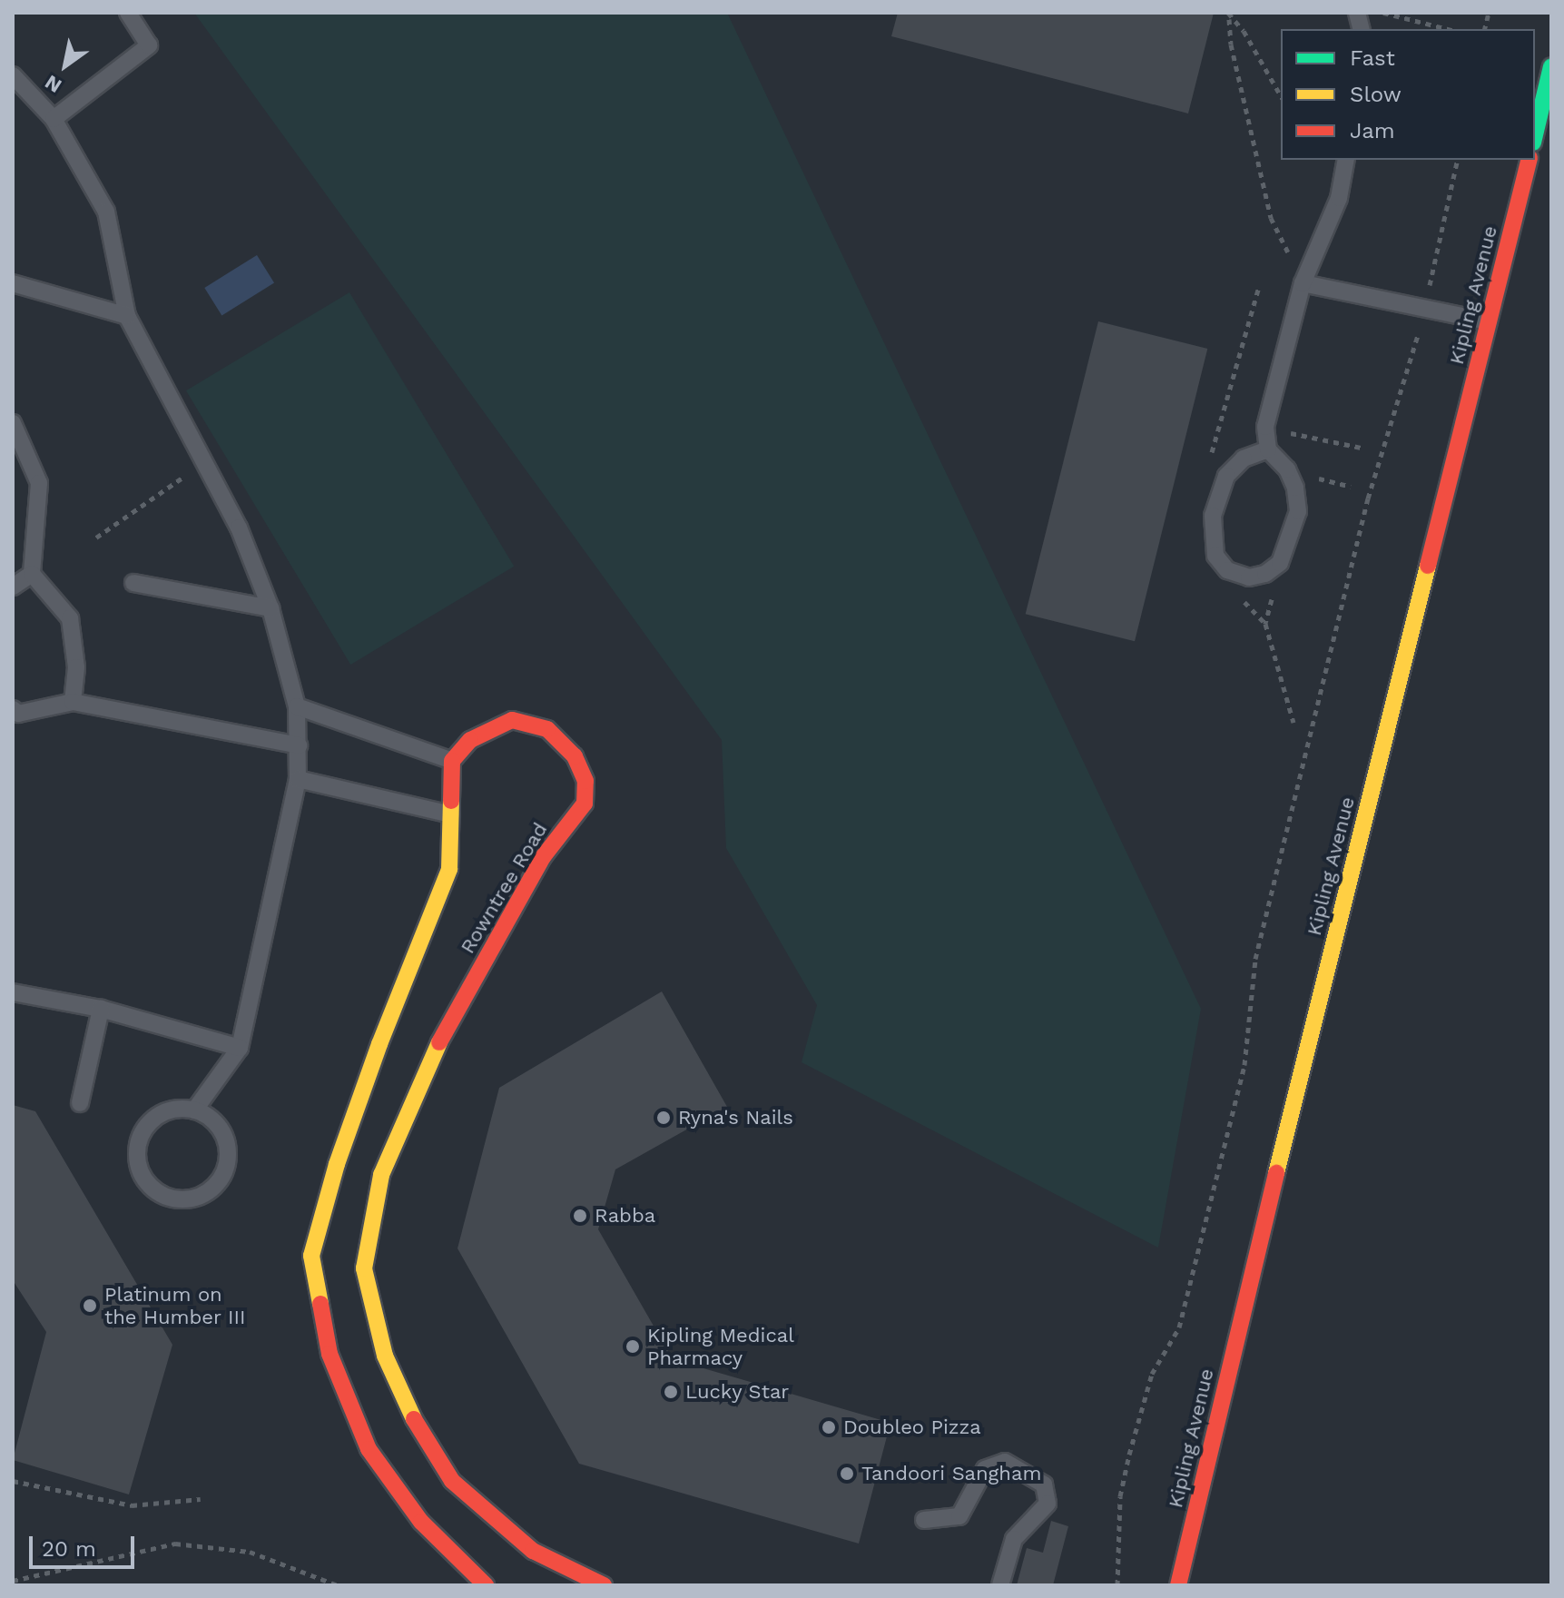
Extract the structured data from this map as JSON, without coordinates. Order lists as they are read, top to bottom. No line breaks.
{"streets":{"street":["Kipling Avenue","Rowntree Road"]},"places":["Ryna's Nails","Rabba","Platinum on the Humber III","Kipling Medical Pharmacy","Lucky Star","Doubleo Pizza","Tandoori Sangham"],"legend":["Fast","Slow","Jam"],"scale_bar":"20 m","north":"bottom left"}
